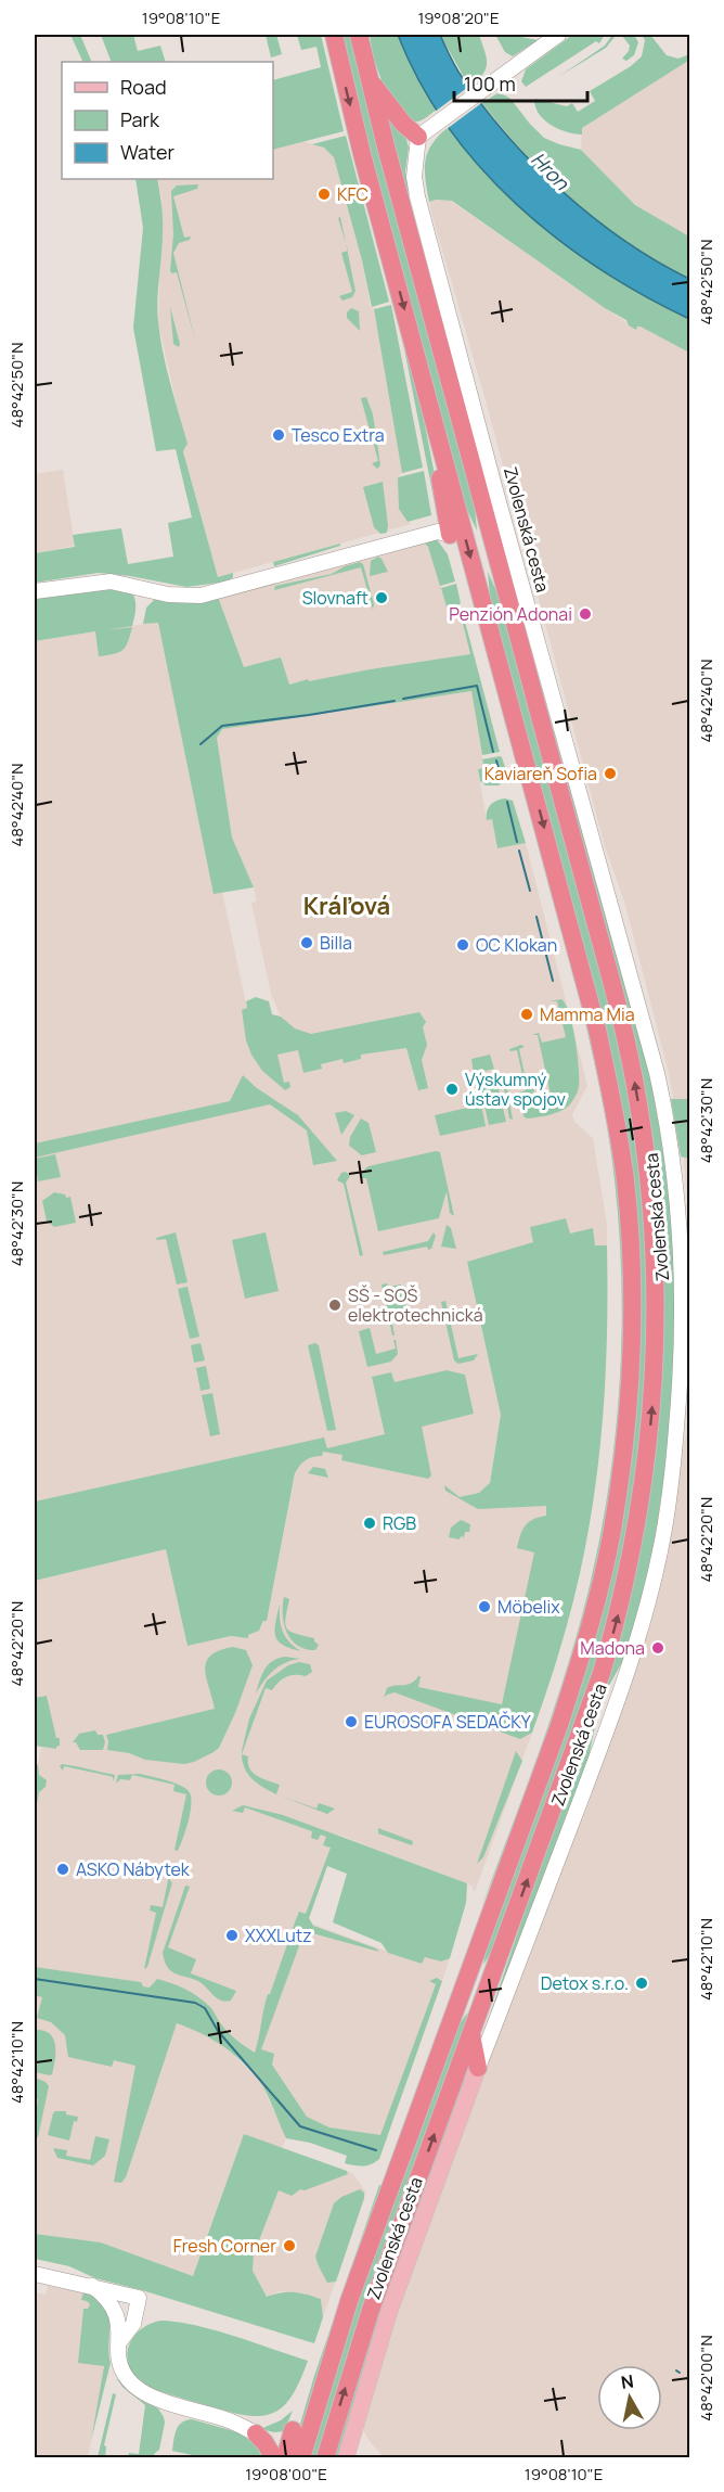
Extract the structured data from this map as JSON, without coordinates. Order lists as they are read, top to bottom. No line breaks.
{"streets":{"main road":["Zvolenská cesta"]},"districts":["Kráľová"],"water":["Hron"],"places":["KFC","Tesco Extra","Slovnaft","Penzión Adonai","Kaviareň Sofia","Billa","OC Klokan","Mamma Mia","Výskumný ústav spojov","SŠ - SOŠ elektrotechnická","RGB","Möbelix","Madona","EUROSOFA SEDAČKY","ASKO Nábytek","XXXLutz","Detox s.r.o.","Fresh Corner"],"legend":["Road","Park","Water"],"scale_bar":"100 m","north":"top","coordinates":["19°08'10\"E","19°08'20\"E","48°42'50\"N","48°42'40\"N","48°42'30\"N","48°42'20\"N","48°42'10\"N","48°42'00\"N","19°08'00\"E"]}
